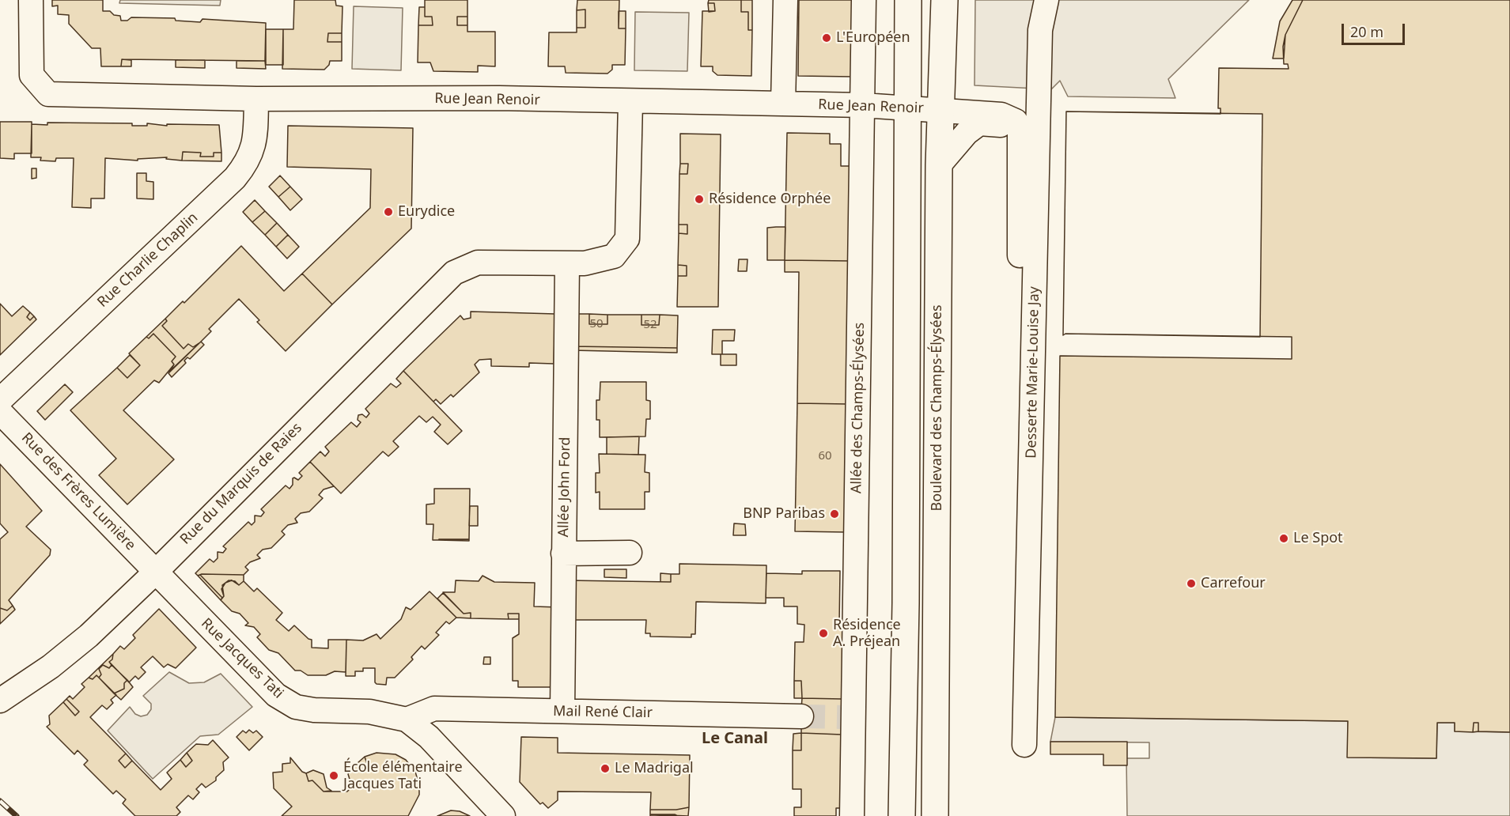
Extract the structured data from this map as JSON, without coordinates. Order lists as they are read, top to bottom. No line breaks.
{"streets":{"main road":["Boulevard des Champs-Élysées"],"street":["Rue Jean Renoir","Rue Charlie Chaplin","Desserte Marie-Louise Jay","Allée des Champs-Élysées","Rue du Marquis de Raies","Allée John Ford","Rue des Frères Lumière","Rue Jacques Tati","Mail René Clair"]},"crossings":[["Rue Jean Renoir","Rue Charlie Chaplin"],["Rue Jean Renoir","Allée des Champs-Élysées"],["Rue Jean Renoir","Boulevard des Champs-Élysées"],["Rue du Marquis de Raies","Allée John Ford"],["Rue du Marquis de Raies","Rue des Frères Lumière"],["Rue du Marquis de Raies","Rue Jacques Tati"],["Allée John Ford","Mail René Clair"],["Rue des Frères Lumière","Rue Jacques Tati"],["Rue Jacques Tati","Mail René Clair"]],"districts":["Le Canal"],"places":["L'Européen","Résidence Orphée","Eurydice","BNP Paribas","Le Spot","Carrefour","Résidence A. Préjean","Le Madrigal","École élémentaire Jacques Tati"],"house_numbers":["50","52","60"],"scale_bar":"20 m"}
